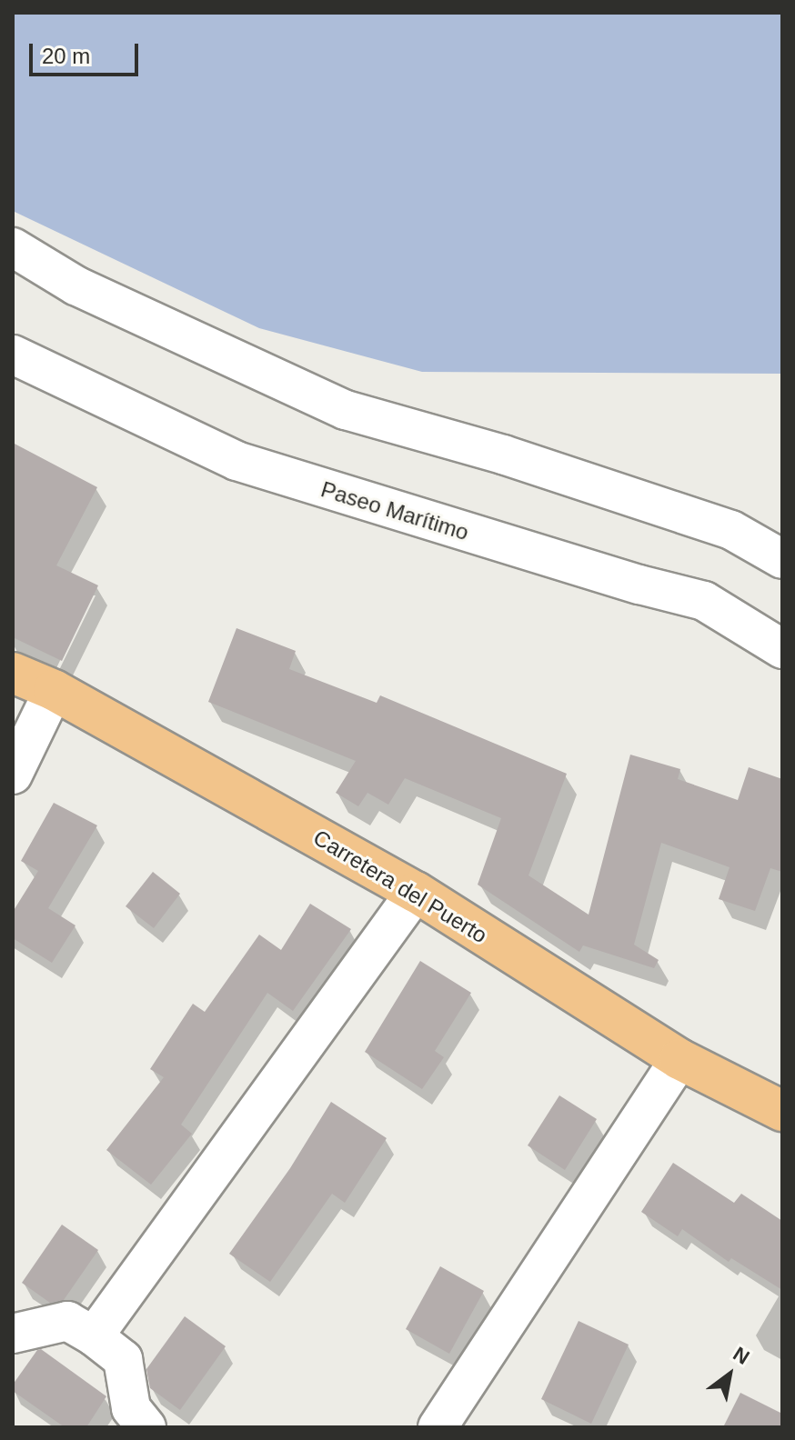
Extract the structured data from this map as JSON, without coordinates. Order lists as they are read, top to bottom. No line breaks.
{"streets":{"main road":["Carretera del Puerto"],"street":["Paseo Marítimo"]},"scale_bar":"20 m","north":"top right"}
